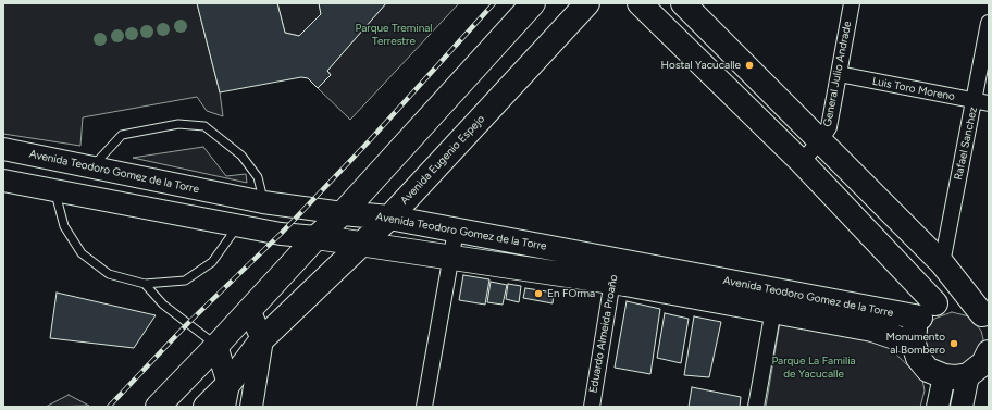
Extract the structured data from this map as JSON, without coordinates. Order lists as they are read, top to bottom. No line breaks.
{"streets":{"main road":["Avenida Eugenio Espejo","Avenida Teodoro Gomez de la Torre"],"street":["General Julio Andrade","Luis Toro Moreno","Rafael Sanchez","Eduardo Almeida Proaño"]},"crossings":[["General Julio Andrade","Luis Toro Moreno"],["Luis Toro Moreno","Rafael Sanchez"],["Avenida Eugenio Espejo","Avenida Teodoro Gomez de la Torre"],["Avenida Teodoro Gomez de la Torre","Eduardo Almeida Proaño"]],"parks":["Parque Treminal Terrestre","Parque La Familia de Yacucalle"],"places":["Hostal Yacucalle","En FOrma","Monumento al Bombero"]}
